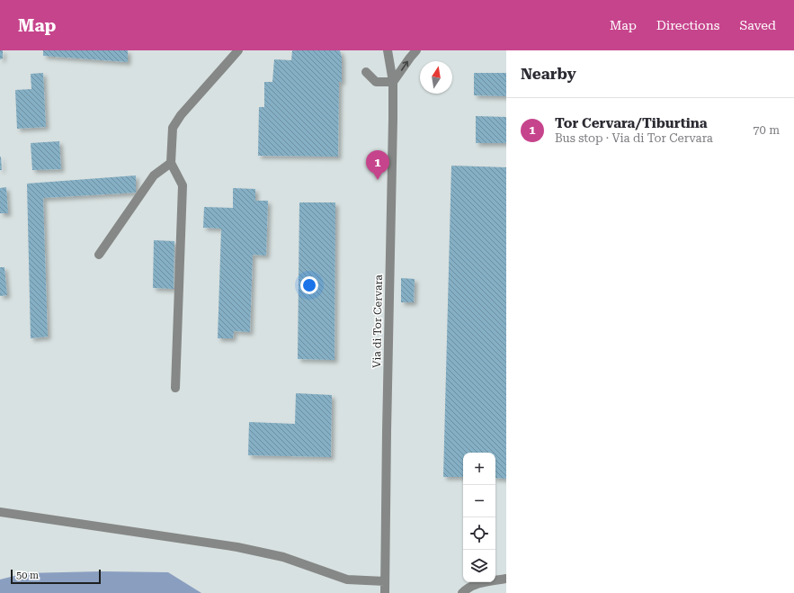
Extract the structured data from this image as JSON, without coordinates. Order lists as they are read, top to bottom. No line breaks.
{"streets":{"street":["Via di Tor Cervara"]},"scale_bar":"50 m","north":"top","page":{"header":"Map","nav":["Map","Directions","Saved"],"heading":"Nearby","list":[{"mark":"1","name":"Tor Cervara/Tiburtina","note":"Bus stop · Via di Tor Cervara","value":"70 m"}],"pins":"1","map_buttons":["+","−"],"scale":"50 m"}}
